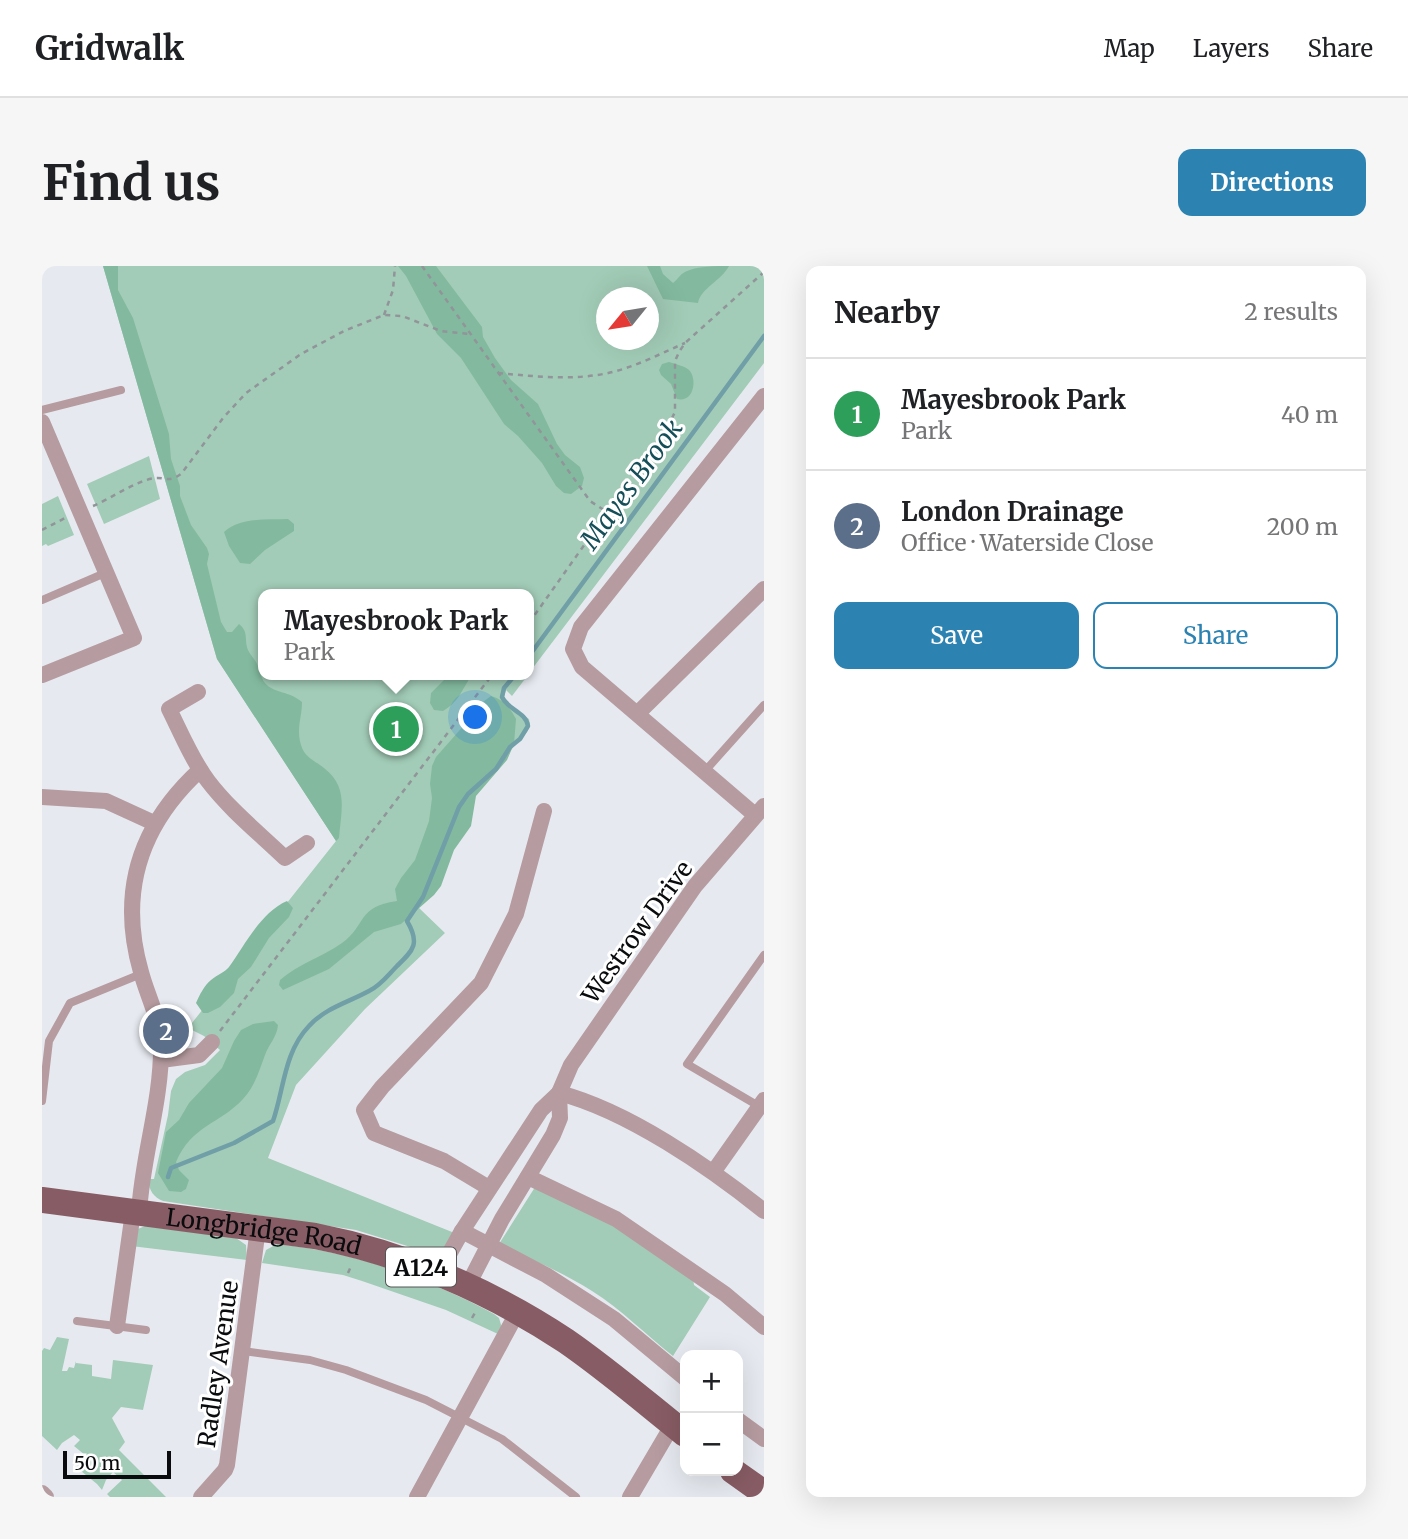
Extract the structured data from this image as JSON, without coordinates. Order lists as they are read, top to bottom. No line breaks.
{"streets":{"main road":["Longbridge Road","A124"],"street":["Westrow Drive","Radley Avenue"]},"crossings":[["Westrow Drive","Longbridge Road"],["Longbridge Road","Radley Avenue"]],"water":["Mayes Brook"],"scale_bar":"50 m","north":"bottom left","page":{"header":"Gridwalk","nav":["Map","Layers","Share"],"buttons":["Directions",["Save","Share"]],"title":"Find us","heading":["Nearby","2 results"],"list":[{"mark":"1","name":"Mayesbrook Park","note":"Park","value":"40 m"},{"mark":"2","name":"London Drainage","note":"Office · Waterside Close","value":"200 m"}],"popup":["Mayesbrook Park","Park"],"pins":["1","2"],"map_buttons":["+","−"],"scale":"50 m"}}
